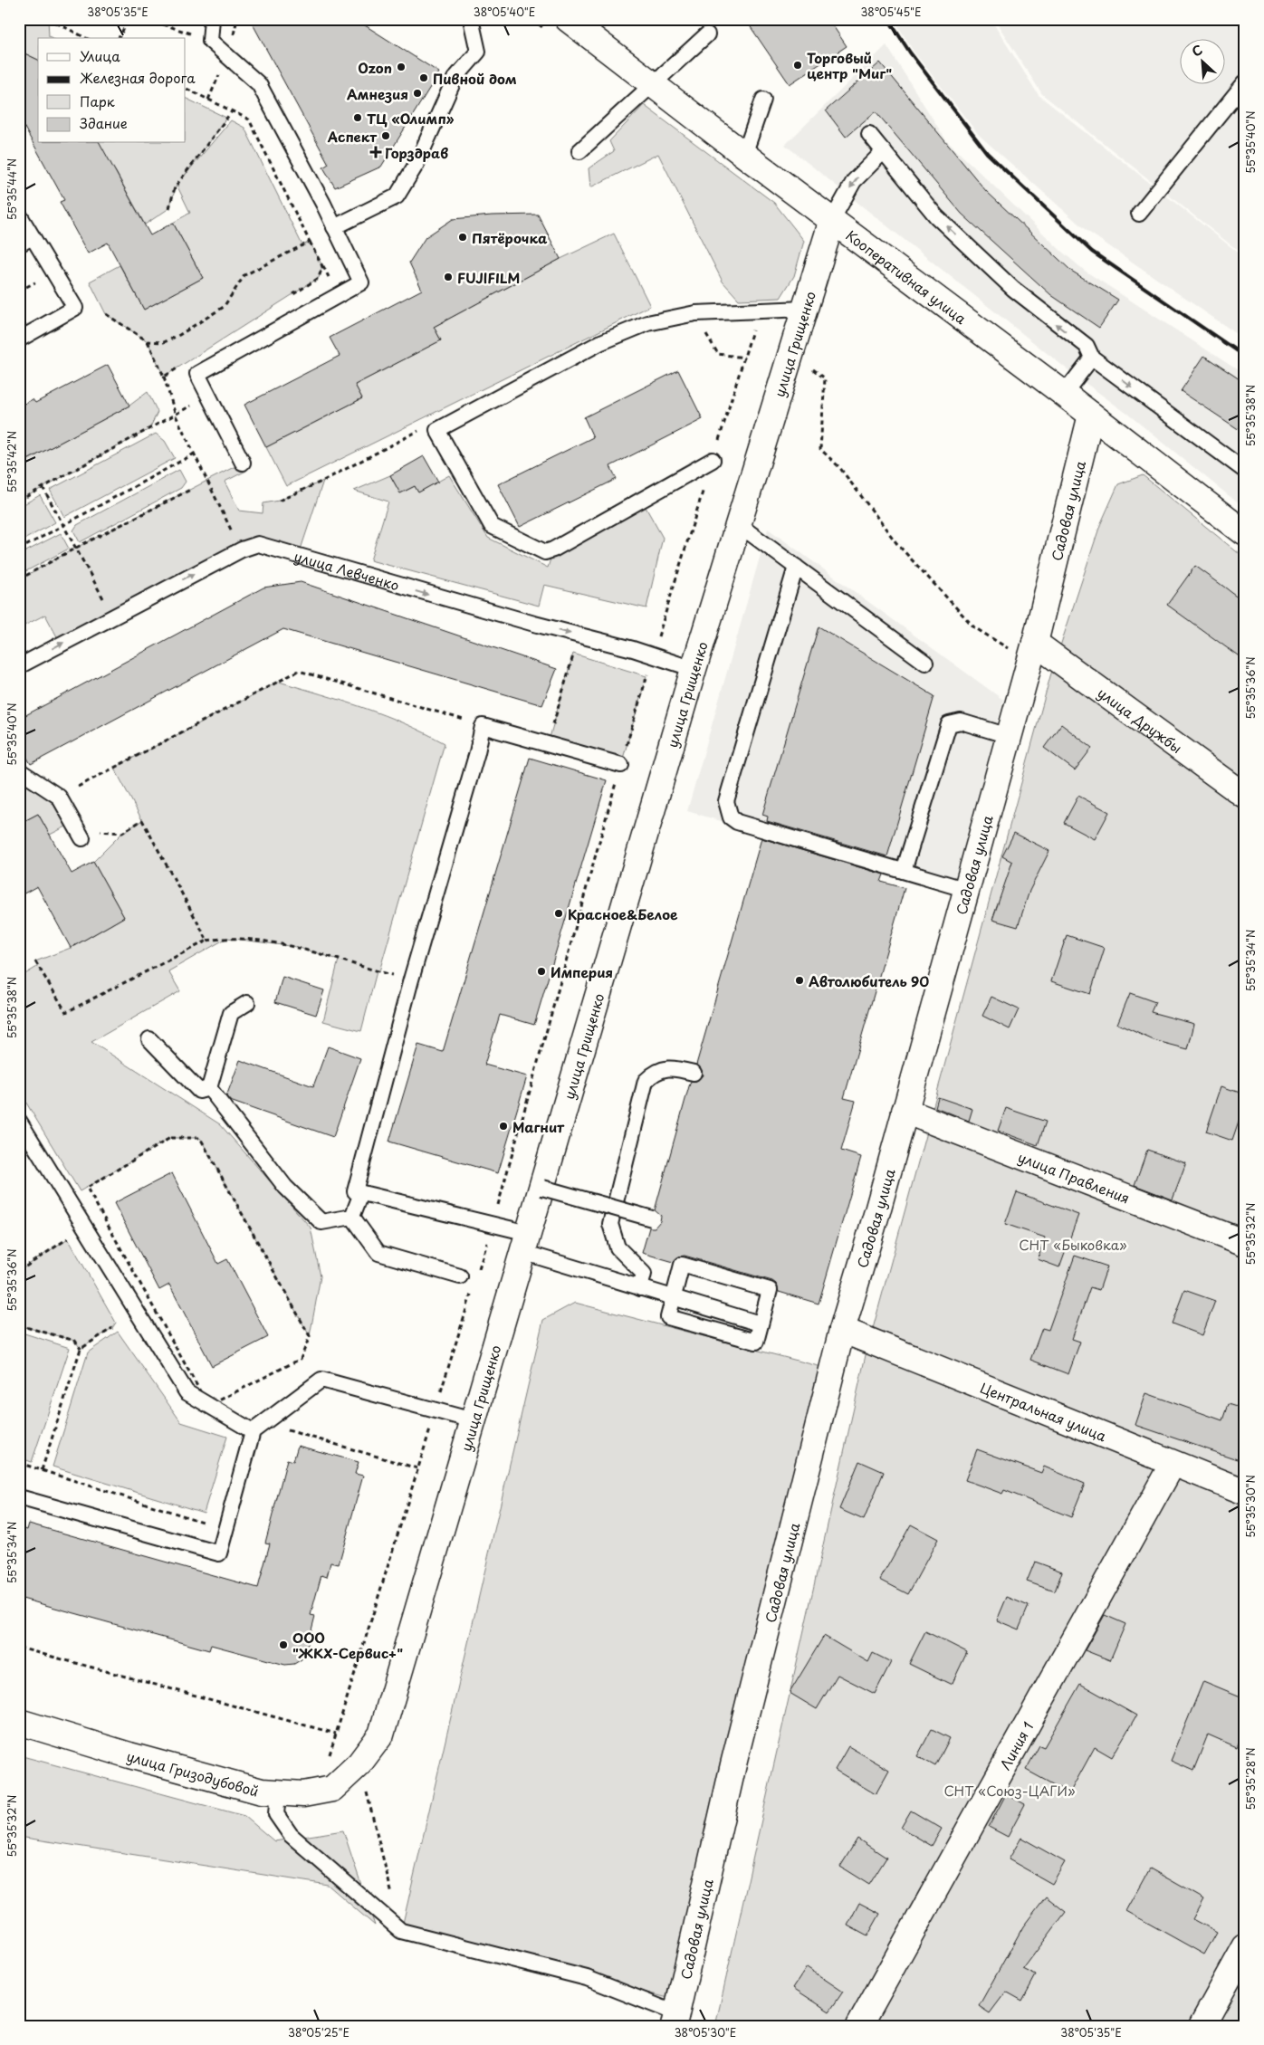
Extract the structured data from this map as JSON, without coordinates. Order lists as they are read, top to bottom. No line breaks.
{"streets":{"street":["Кооперативная улица","улица Грищенко","Садовая улица","улица Дружбы","улица Правления","Центральная улица","Линия 1","улица Гризодубовой"],"lane":["улица Левченко"]},"crossings":[["Кооперативная улица","улица Грищенко"],["Кооперативная улица","Садовая улица"],["улица Грищенко","улица Левченко"],["улица Грищенко","улица Гризодубовой"],["Садовая улица","улица Дружбы"],["Садовая улица","улица Правления"],["Садовая улица","Центральная улица"],["Центральная улица","Линия 1"]],"one_way":["улица Левченко"],"parks":["СНТ «Быковка»","СНТ «Союз-ЦАГИ»"],"places":{"other":["Торговый центр \"Миг\"","Ozon","Пивной дом","Амнезия","ТЦ «Олимп»","Аспект","Пятёрочка","FUJIFILM","Красное&Белое","Империя","Автолюбитель 90","Магнит","ООО \"ЖКХ-Сервис+\""],"health":["Горздрав"]},"legend":["Улица","Железная дорога","Парк","Здание"],"north":"top left","coordinates":["38°05'35\"E","38°05'40\"E","38°05'45\"E","55°35'40\"N","55°35'44\"N","55°35'38\"N","55°35'42\"N","55°35'36\"N","55°35'34\"N","55°35'32\"N","55°35'30\"N","55°35'28\"N","38°05'25\"E","38°05'30\"E"]}
